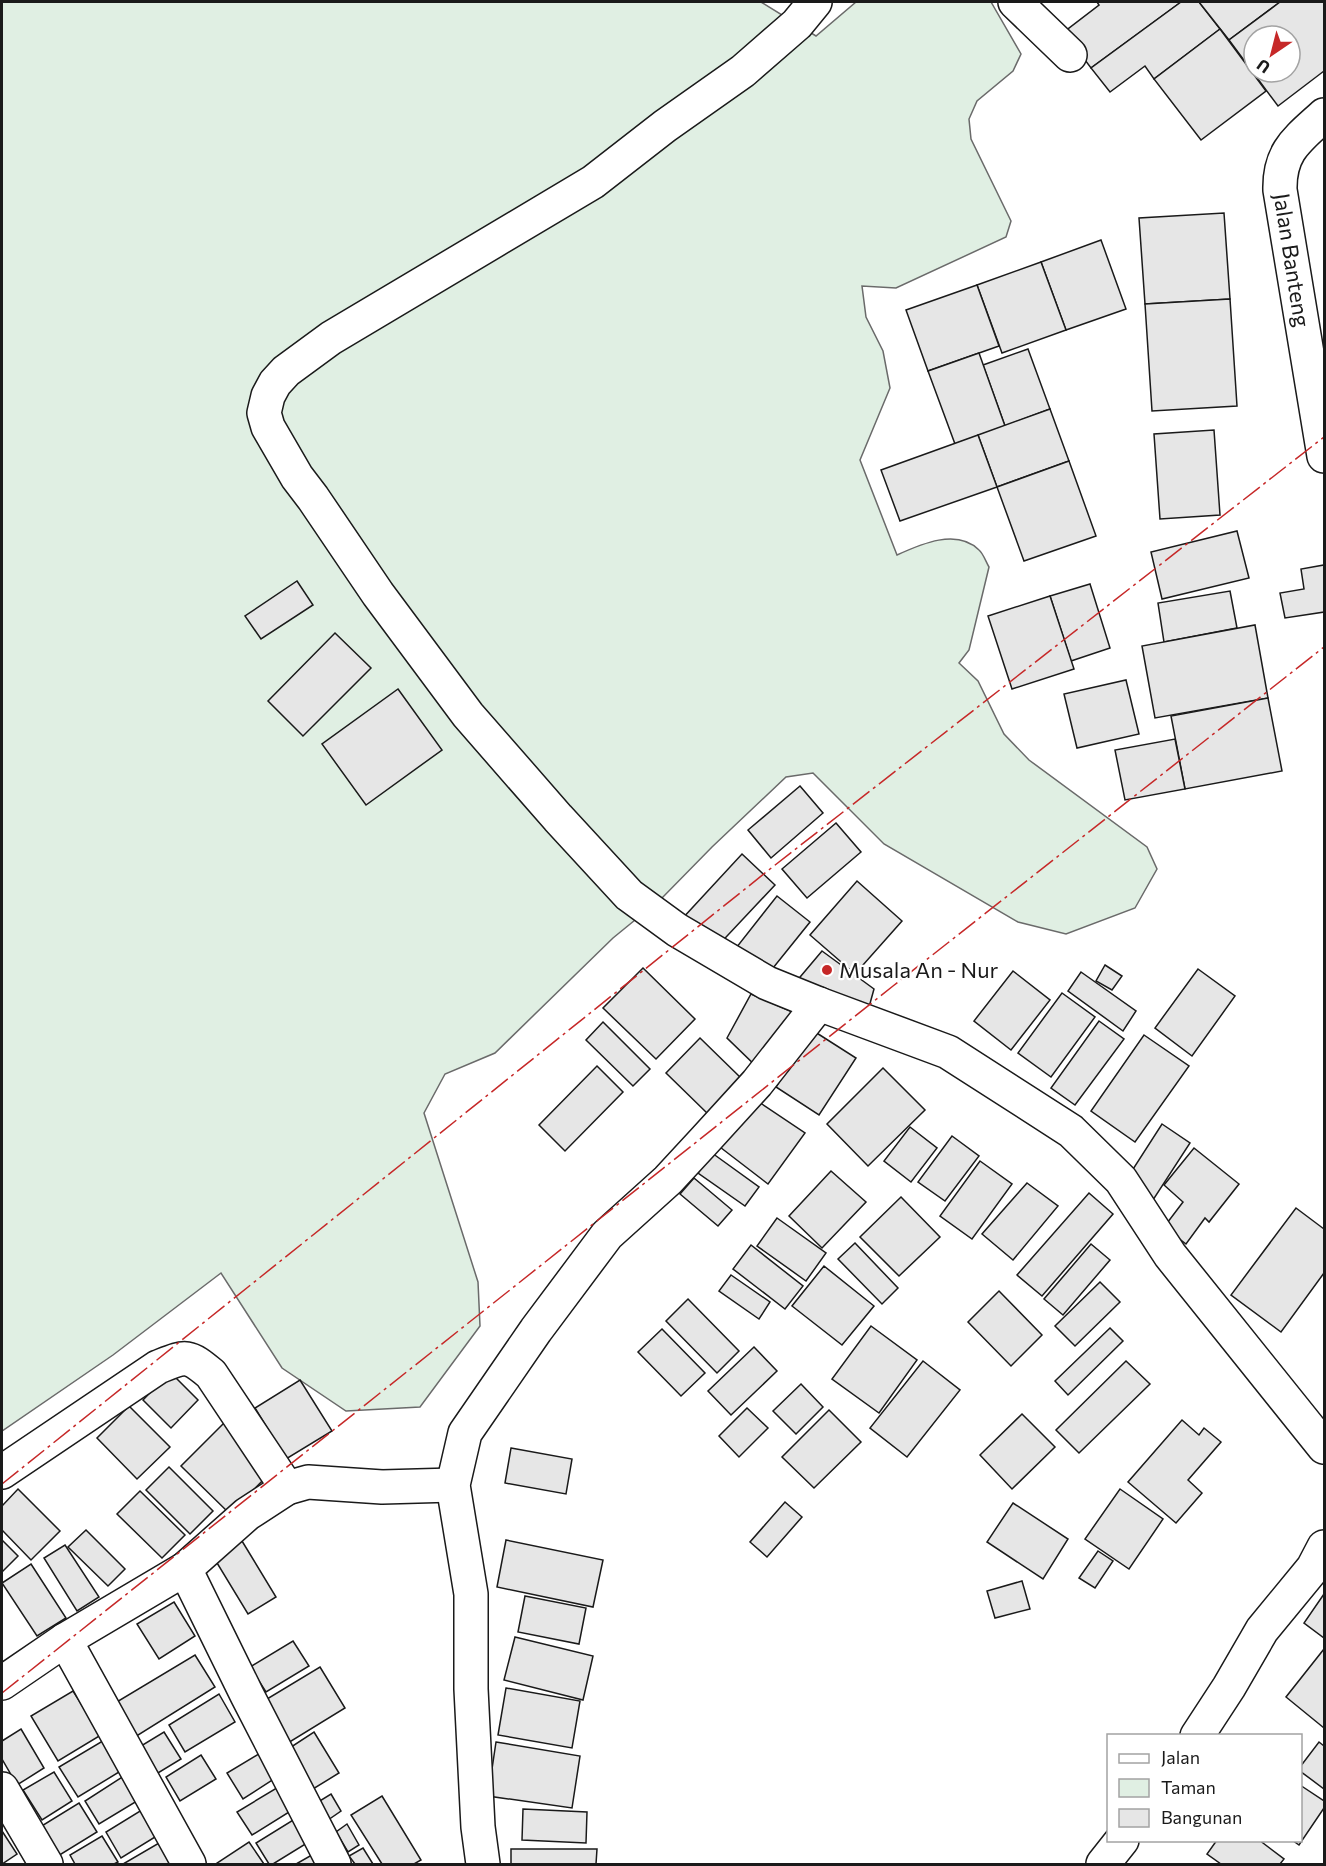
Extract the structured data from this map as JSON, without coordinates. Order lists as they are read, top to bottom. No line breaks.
{"streets":{"street":["Jalan Banteng"]},"places":["Musala An - Nur"],"legend":["Jalan","Taman","Bangunan"],"north":"bottom left"}
